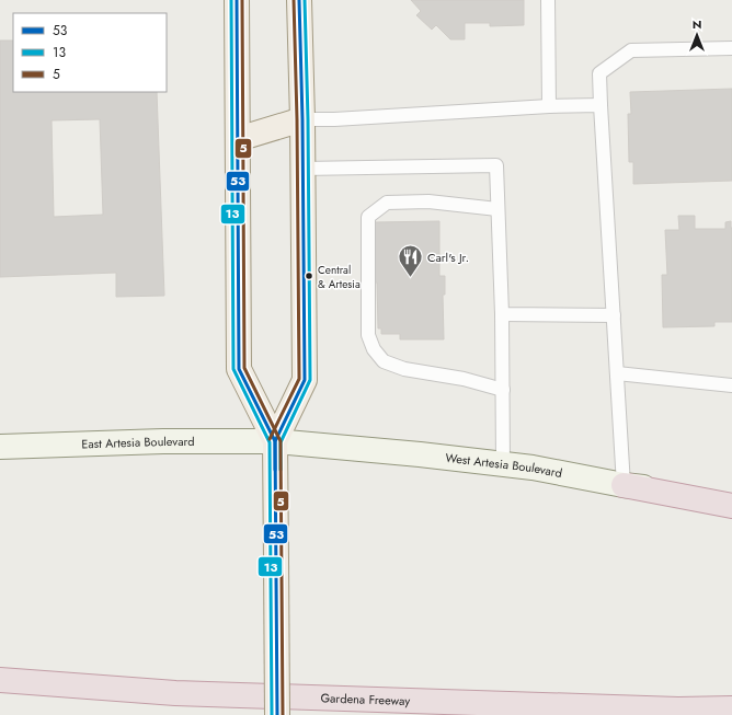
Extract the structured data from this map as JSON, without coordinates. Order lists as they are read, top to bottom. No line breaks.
{"streets":{"highway":["Gardena Freeway"],"main road":["East Artesia Boulevard","West Artesia Boulevard"]},"crossings":[["East Artesia Boulevard","West Artesia Boulevard"]],"places":{"other":["Central & Artesia"],"restaurant":["Carl's Jr."]},"lines":["transit line 53","transit line 13","transit line 5"],"legend":["53","13","5"],"north":"top"}
